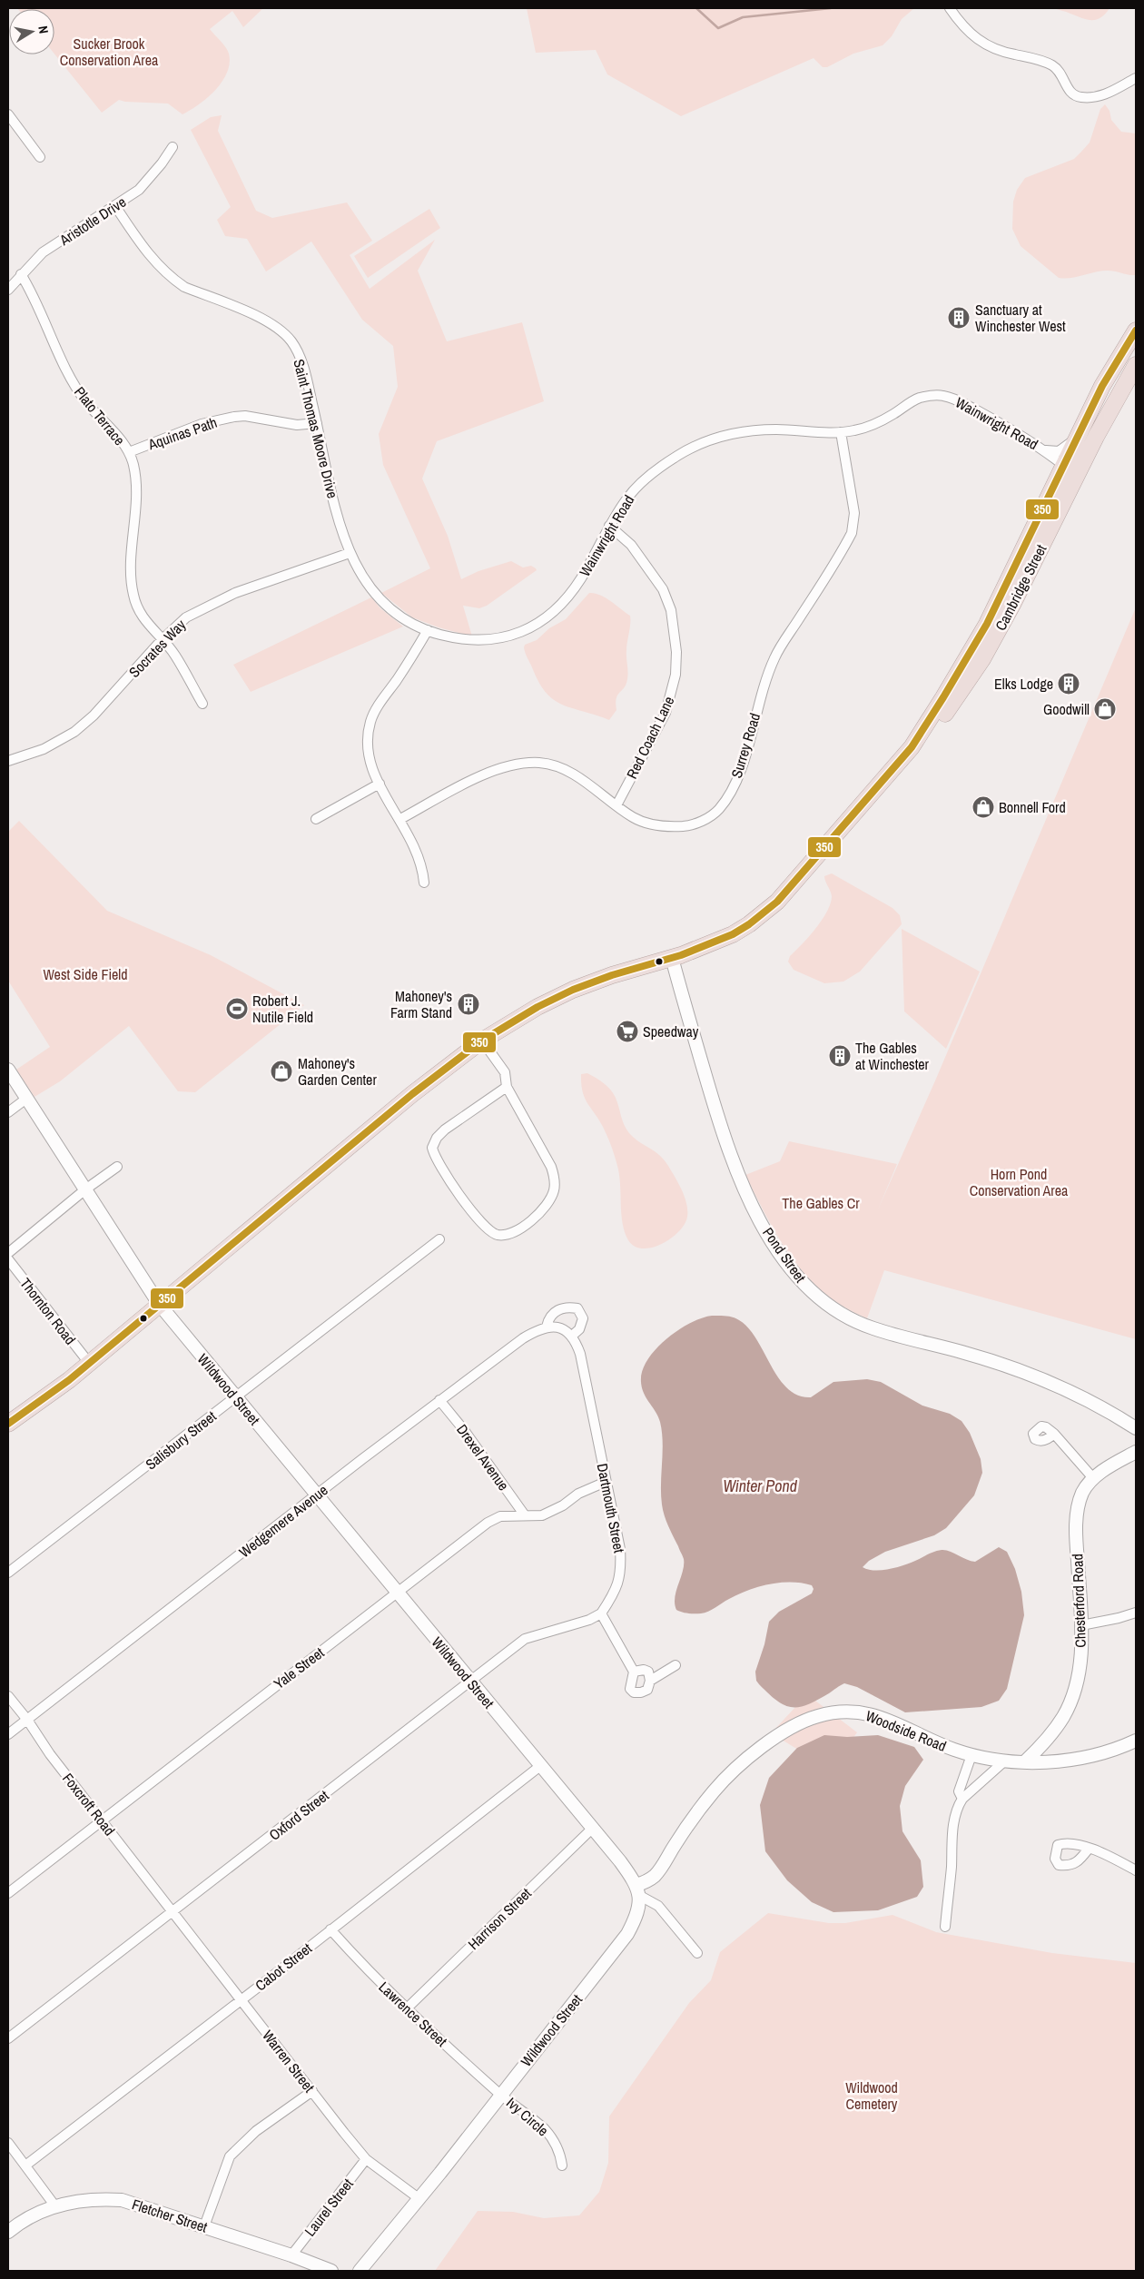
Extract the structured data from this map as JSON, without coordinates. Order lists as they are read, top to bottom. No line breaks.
{"streets":{"highway":["Cambridge Street"],"street":["Aristotle Drive","Plato Terrace","Wainwright Road","Saint Thomas Moore Drive","Aquinas Path","Socrates Way","Red Coach Lane","Surrey Road","Pond Street","Thornton Road","Wildwood Street","Salisbury Street","Drexel Avenue","Dartmouth Street","Wedgemere Avenue","Chesterford Road","Yale Street","Woodside Road","Foxcroft Road","Oxford Street","Harrison Street","Cabot Street","Lawrence Street","Warren Street","Ivy Circle","Laurel Street","Fletcher Street"]},"crossings":[["Aristotle Drive","Plato Terrace"],["Aristotle Drive","Saint Thomas Moore Drive"],["Plato Terrace","Aquinas Path"],["Plato Terrace","Socrates Way"],["Wainwright Road","Saint Thomas Moore Drive"],["Wainwright Road","Cambridge Street"],["Wainwright Road","Socrates Way"],["Wainwright Road","Red Coach Lane"],["Wainwright Road","Surrey Road"],["Saint Thomas Moore Drive","Aquinas Path"],["Saint Thomas Moore Drive","Socrates Way"],["Cambridge Street","Pond Street"],["Cambridge Street","Thornton Road"],["Cambridge Street","Wildwood Street"],["Red Coach Lane","Surrey Road"],["Wildwood Street","Salisbury Street"],["Wildwood Street","Wedgemere Avenue"],["Wildwood Street","Yale Street"],["Wildwood Street","Woodside Road"],["Wildwood Street","Oxford Street"],["Wildwood Street","Harrison Street"],["Wildwood Street","Cabot Street"],["Wildwood Street","Lawrence Street"],["Wildwood Street","Warren Street"],["Wildwood Street","Ivy Circle"],["Drexel Avenue","Wedgemere Avenue"],["Drexel Avenue","Yale Street"],["Dartmouth Street","Yale Street"],["Dartmouth Street","Oxford Street"],["Wedgemere Avenue","Foxcroft Road"],["Chesterford Road","Woodside Road"],["Yale Street","Foxcroft Road"],["Foxcroft Road","Oxford Street"],["Foxcroft Road","Warren Street"],["Oxford Street","Warren Street"],["Harrison Street","Lawrence Street"],["Cabot Street","Lawrence Street"],["Cabot Street","Warren Street"],["Lawrence Street","Ivy Circle"],["Warren Street","Laurel Street"],["Laurel Street","Fletcher Street"]],"water":["Winter Pond"],"parks":["Sucker Brook Conservation Area","West Side Field","Horn Pond Conservation Area","The Gables Cr","Wildwood Cemetery"],"places":{"building":["Sanctuary at Winchester West","Elks Lodge","Mahoney's Farm Stand","The Gables at Winchester"],"shop":["Goodwill","Bonnell Ford","Mahoney's Garden Center"],"sports":["Robert J. Nutile Field"],"supermarket":["Speedway"]},"lines":["transit line 350"],"north":"right"}
